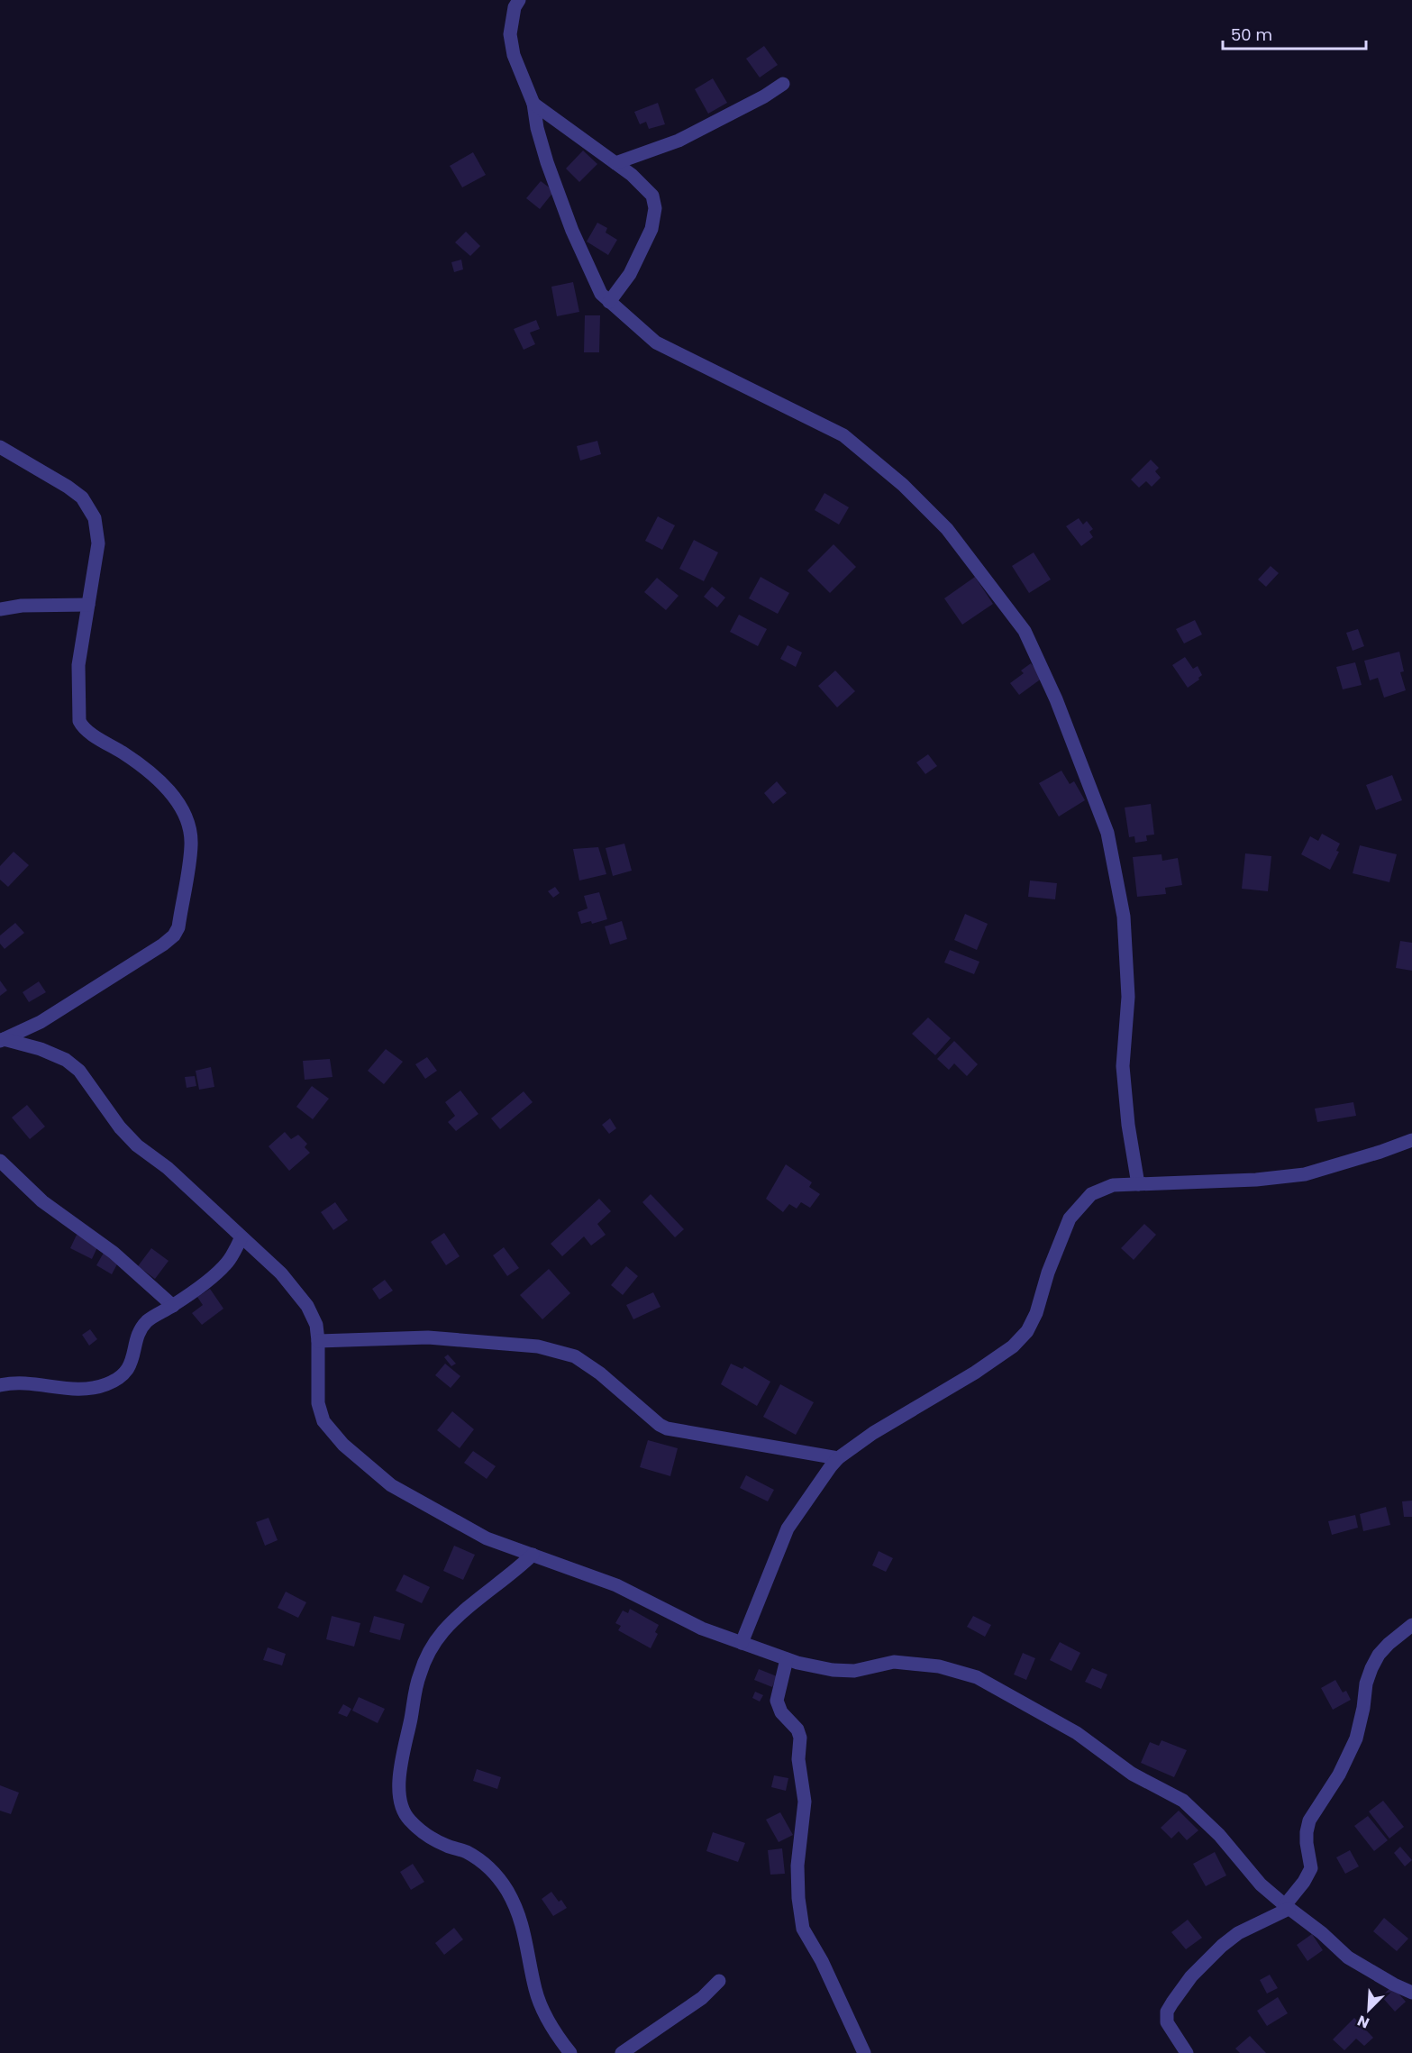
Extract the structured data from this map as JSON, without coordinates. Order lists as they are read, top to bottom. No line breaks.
{"scale_bar":"50 m","north":"bottom left"}
